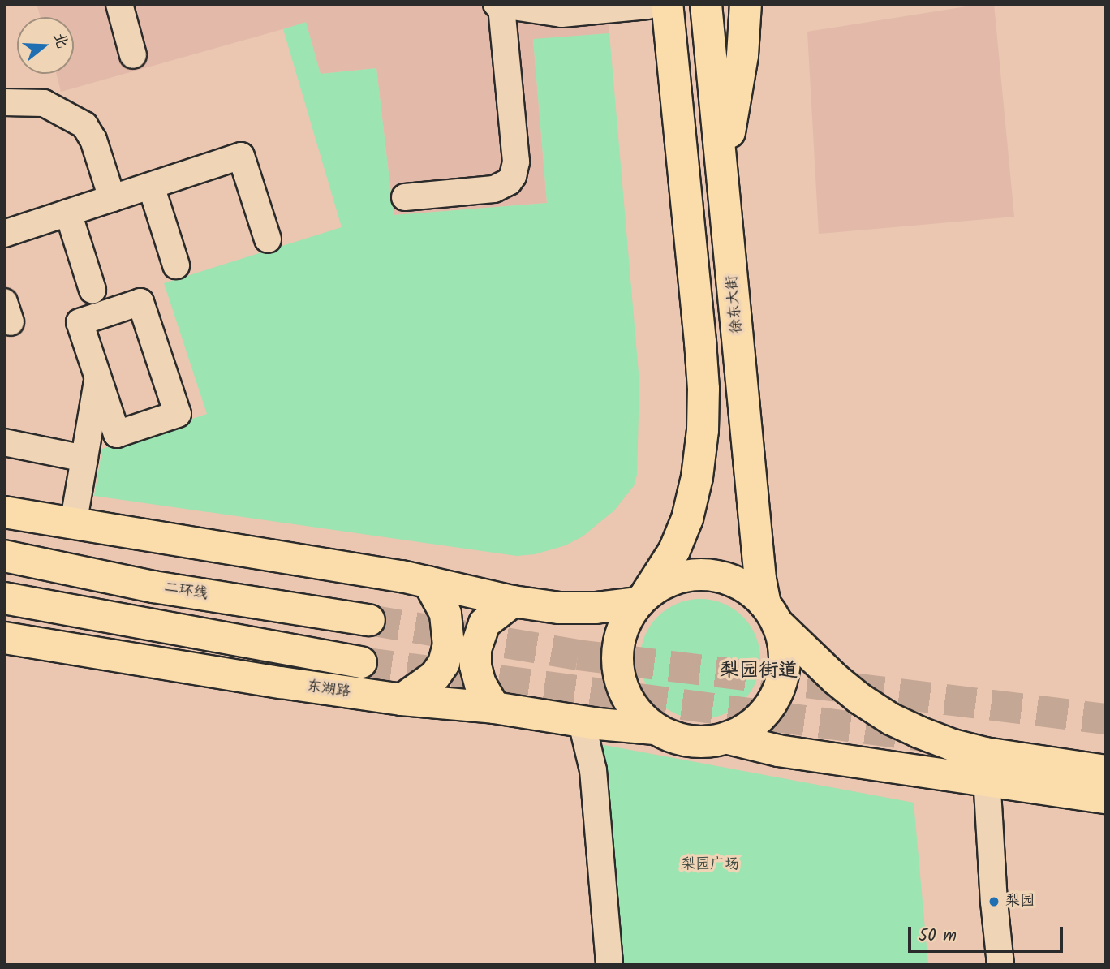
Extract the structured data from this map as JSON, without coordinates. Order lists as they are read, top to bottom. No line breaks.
{"streets":{"main road":["徐东大街","二环线","东湖路"]},"crossings":[["徐东大街","东湖路"]],"districts":["梨园街道"],"parks":["梨园广场"],"places":["梨园"],"scale_bar":"50 m","north":"right"}
